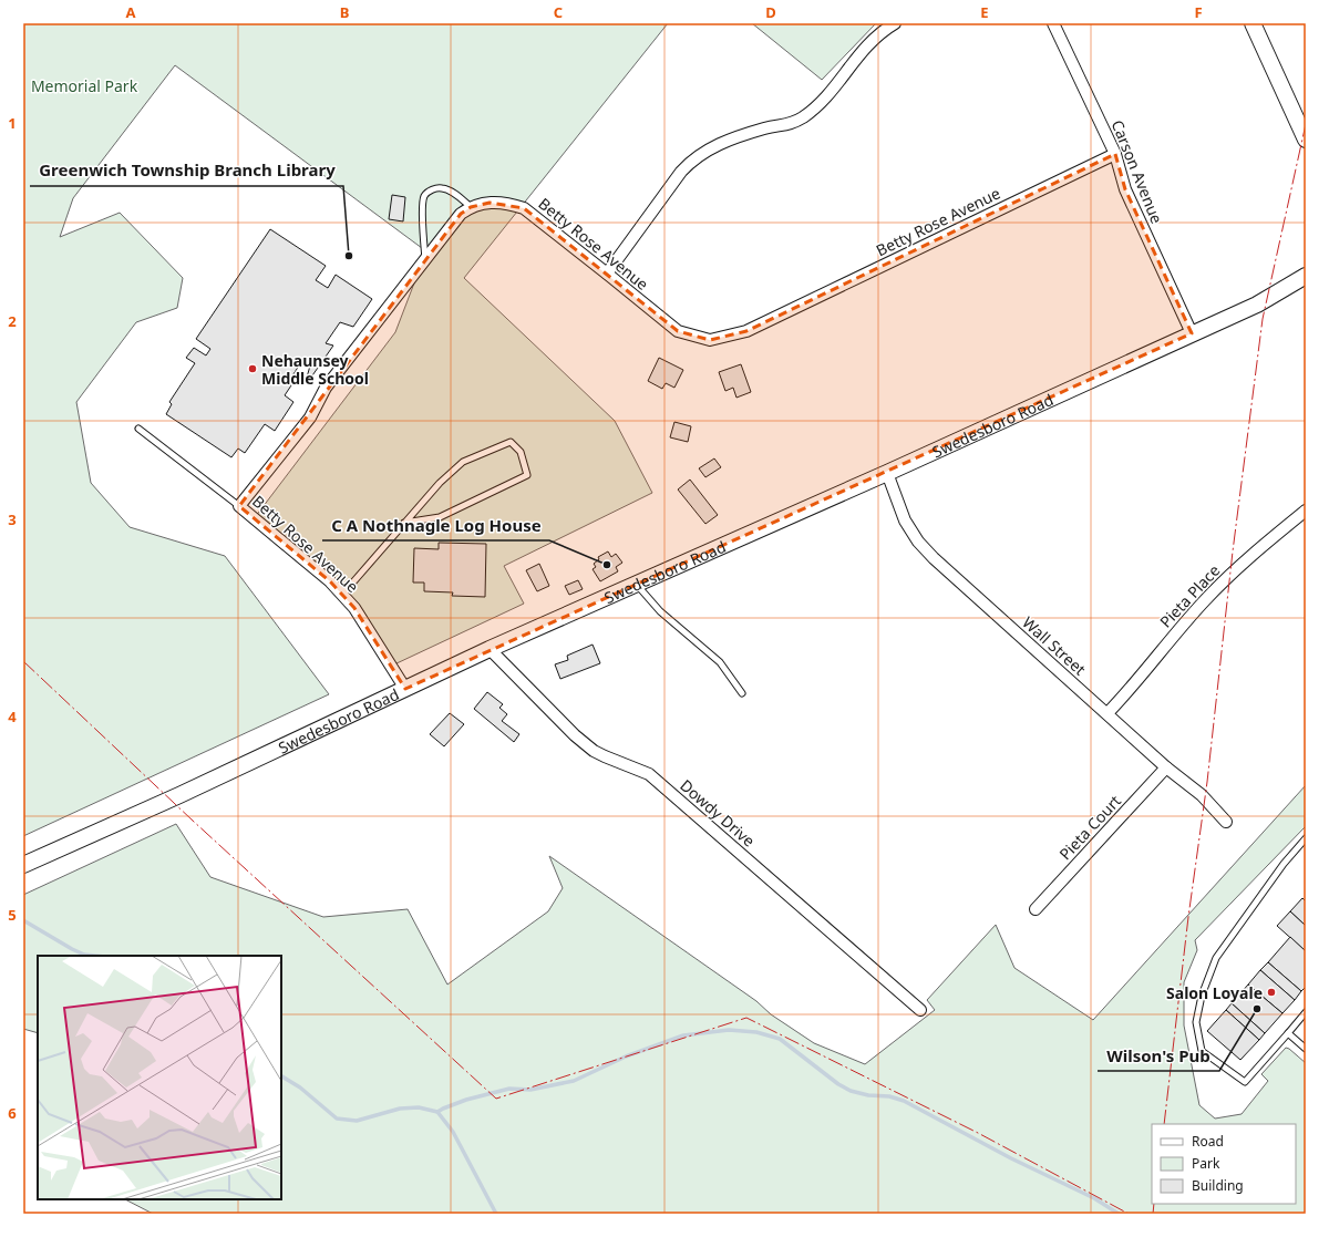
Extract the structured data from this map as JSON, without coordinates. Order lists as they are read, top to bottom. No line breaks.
{"streets":{"main road":["Swedesboro Road"],"street":["Carson Avenue","Betty Rose Avenue","Pieta Place","Wall Street","Dowdy Drive","Pieta Court"]},"crossings":[["Carson Avenue","Betty Rose Avenue"],["Carson Avenue","Swedesboro Road"],["Betty Rose Avenue","Swedesboro Road"],["Swedesboro Road","Wall Street"],["Swedesboro Road","Dowdy Drive"],["Pieta Place","Wall Street"],["Wall Street","Pieta Court"]],"parks":["Memorial Park"],"places":["Greenwich Township Branch Library","Nehaunsey Middle School","C A Nothnagle Log House","Salon Loyale","Wilson's Pub"],"legend":["Road","Park","Building"],"grid":{"columns":["A","B","C","D","E","F"],"rows":["1","2","3","4","5","6"]}}
